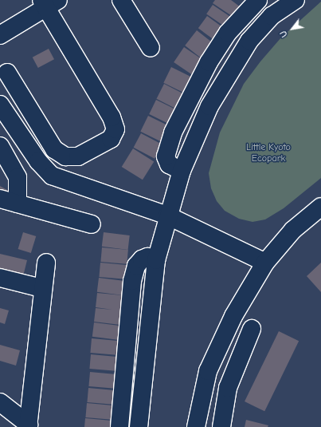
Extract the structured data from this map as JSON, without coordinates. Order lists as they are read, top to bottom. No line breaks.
{"parks":["Little Kyoto Ecopark"],"north":"bottom left"}
